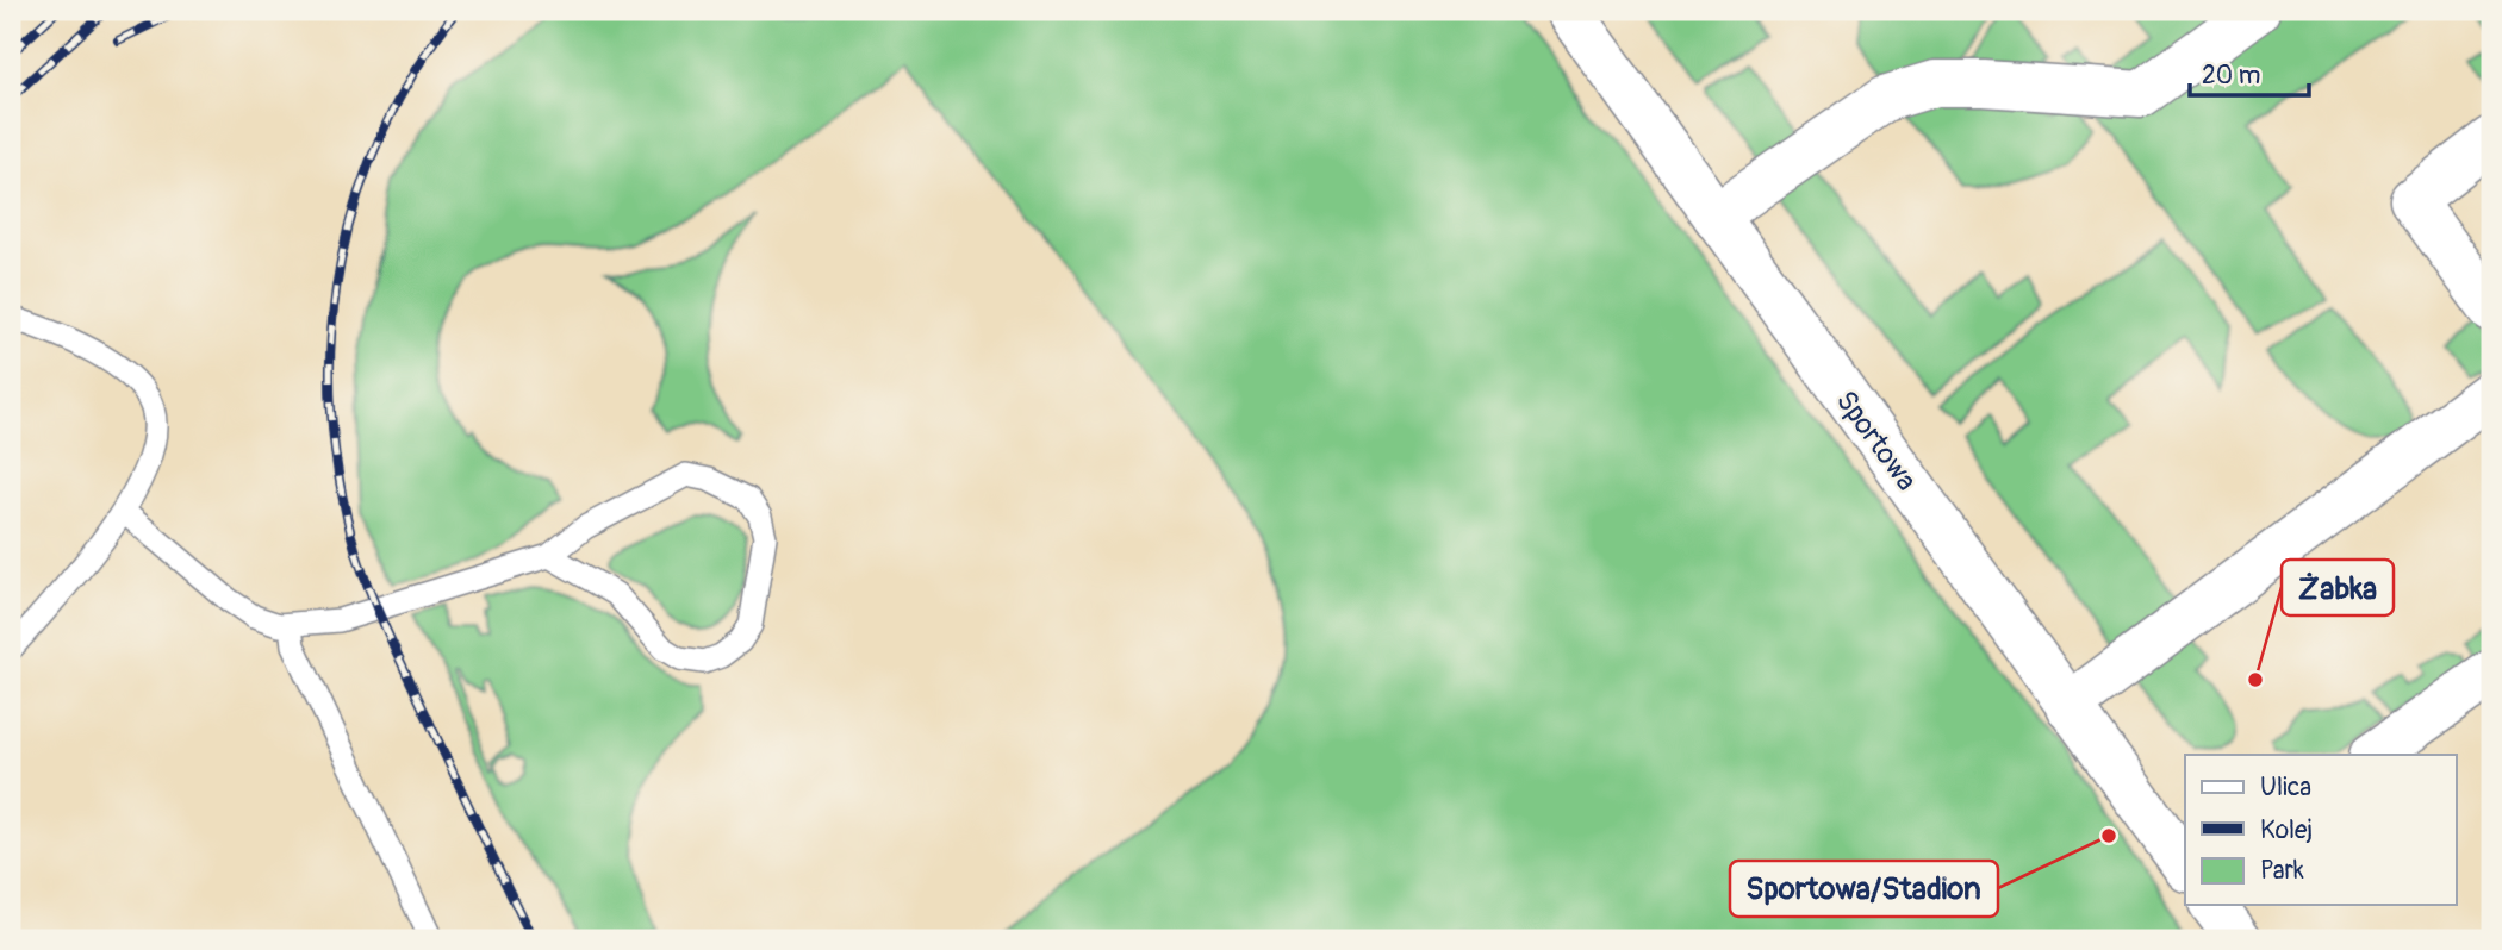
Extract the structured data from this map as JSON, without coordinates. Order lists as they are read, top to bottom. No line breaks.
{"streets":{"street":["Sportowa"]},"places":["Żabka","Sportowa/Stadion"],"legend":["Ulica","Kolej","Park"],"scale_bar":"20 m"}
